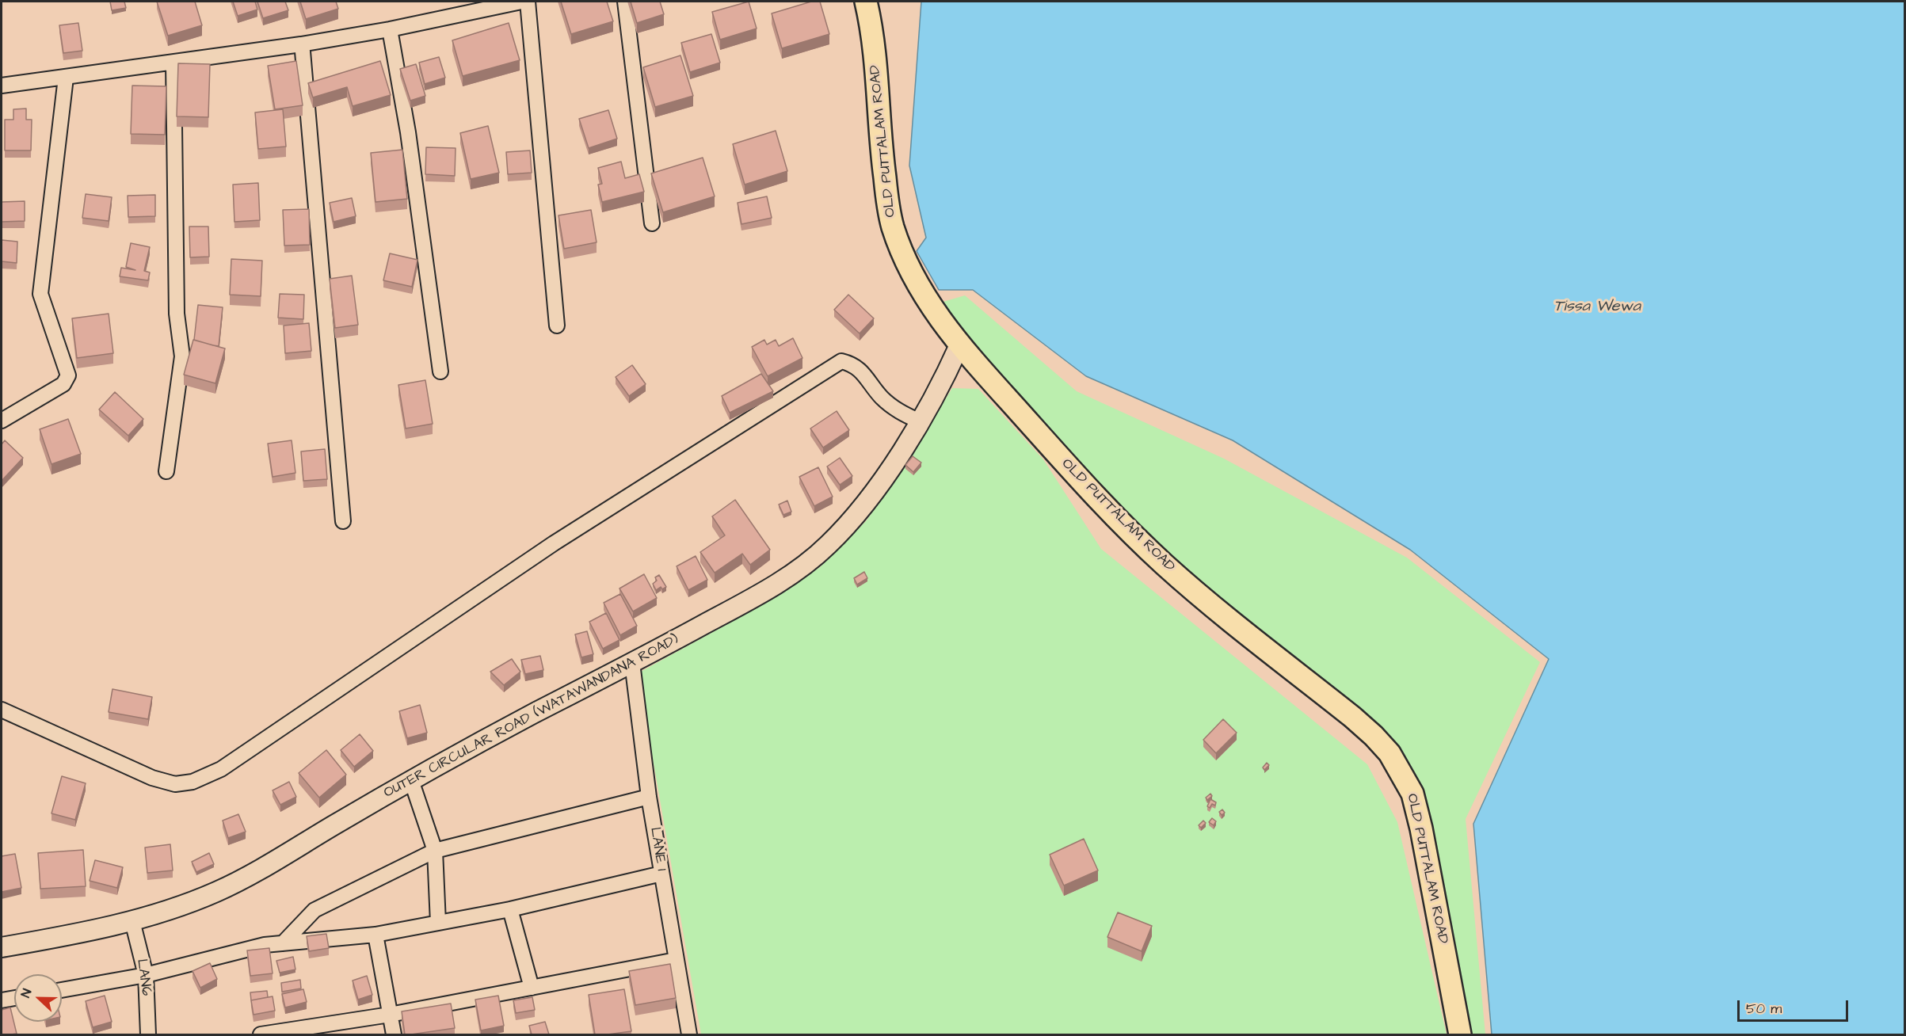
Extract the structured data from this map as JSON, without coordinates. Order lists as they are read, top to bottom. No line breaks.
{"streets":{"main road":["OLD PUTTALAM ROAD","OUTER CIRCULAR ROAD (WATAWANDANA ROAD)"],"street":["LANE 1","LAN6"]},"crossings":[["OLD PUTTALAM ROAD","OUTER CIRCULAR ROAD (WATAWANDANA ROAD)"],["OUTER CIRCULAR ROAD (WATAWANDANA ROAD)","LANE 1"],["OUTER CIRCULAR ROAD (WATAWANDANA ROAD)","LAN6"]],"water":["Tissa Wewa"],"scale_bar":"50 m","north":"left"}
